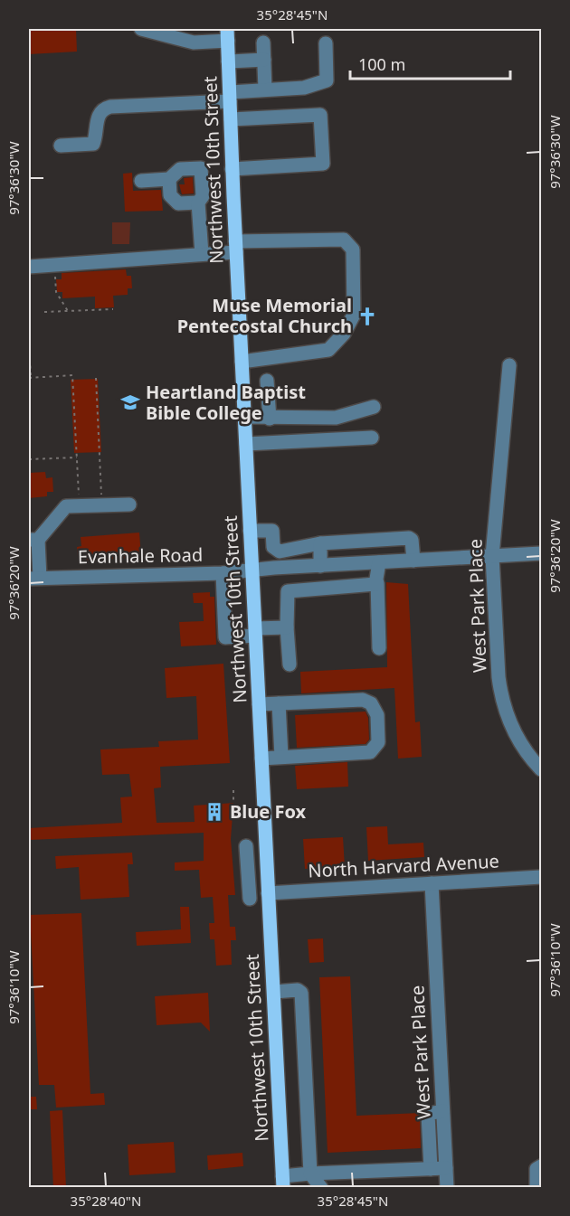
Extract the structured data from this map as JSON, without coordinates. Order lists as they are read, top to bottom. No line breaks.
{"streets":{"main road":["Northwest 10th Street"],"street":["Evanhale Road","West Park Place","North Harvard Avenue"]},"crossings":[["Northwest 10th Street","Evanhale Road"],["Northwest 10th Street","North Harvard Avenue"],["Evanhale Road","West Park Place"],["West Park Place","North Harvard Avenue"]],"places":{"church":["Muse Memorial Pentecostal Church"],"school or university":["Heartland Baptist Bible College"],"building":["Blue Fox"]},"scale_bar":"100 m","coordinates":["35°28'45\"N","97°36'30\"W","97°36'20\"W","97°36'10\"W","35°28'40\"N"]}
